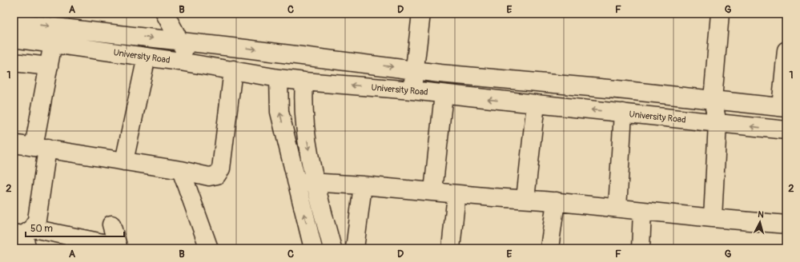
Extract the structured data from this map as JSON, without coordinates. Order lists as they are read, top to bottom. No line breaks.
{"streets":{"street":["University Road"]},"scale_bar":"50 m","north":"top","grid":{"columns":["A","B","C","D","E","F","G"],"rows":["1","2"]}}
